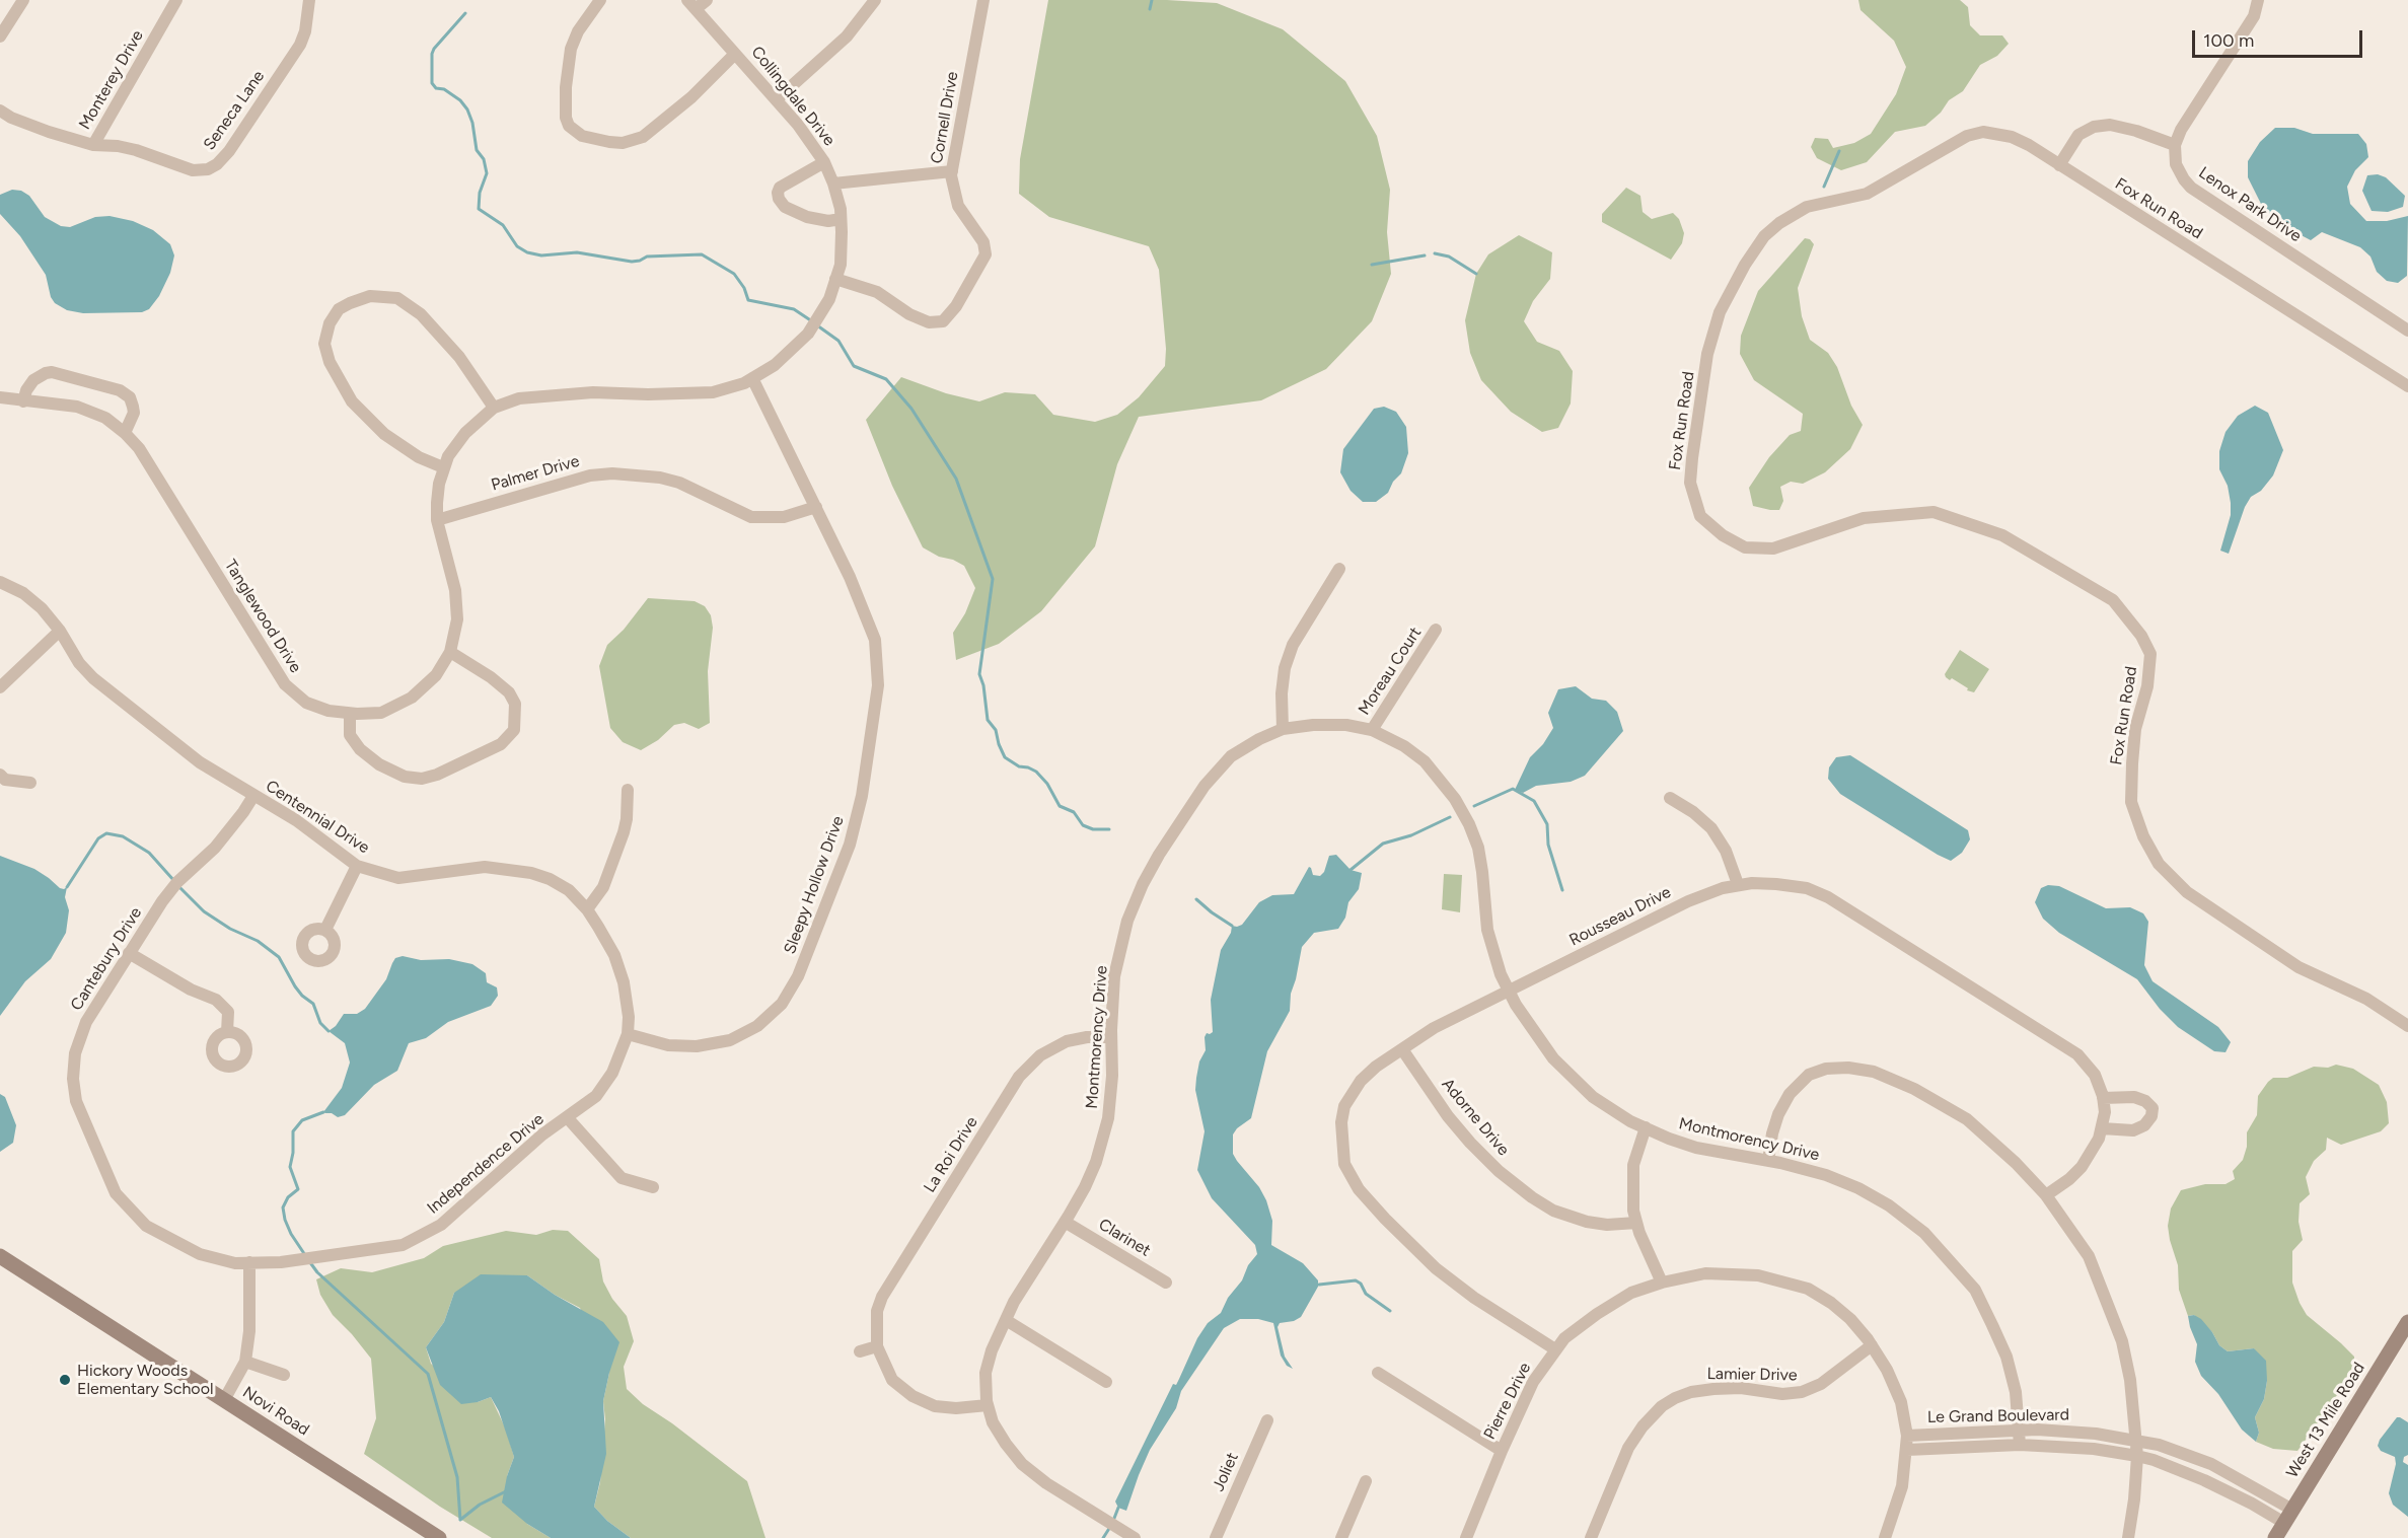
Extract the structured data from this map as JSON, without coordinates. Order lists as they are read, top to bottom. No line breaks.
{"streets":{"main road":["Novi Road","West 13 Mile Road"],"street":["Monterey Drive","Collingdale Drive","Seneca Lane","Cornell Drive","Lenox Park Drive","Fox Run Road","Palmer Drive","Tanglewood Drive","Moreau Court","Centennial Drive","Sleepy Hollow Drive","Rousseau Drive","Cantebury Drive","Montmorency Drive","Adorne Drive","La Roi Drive","Independence Drive","Clarinet","Lamier Drive","Pierre Drive","Le Grand Boulevard","Joliet"]},"crossings":[["Monterey Drive","Seneca Lane"],["Collingdale Drive","Cornell Drive"],["Collingdale Drive","Tanglewood Drive"],["Collingdale Drive","Sleepy Hollow Drive"],["Palmer Drive","Tanglewood Drive"],["Palmer Drive","Sleepy Hollow Drive"],["Tanglewood Drive","Sleepy Hollow Drive"],["Moreau Court","Montmorency Drive"],["Centennial Drive","Sleepy Hollow Drive"],["Centennial Drive","Cantebury Drive"],["Centennial Drive","Independence Drive"],["Sleepy Hollow Drive","Independence Drive"],["Rousseau Drive","Montmorency Drive"],["Rousseau Drive","Adorne Drive"],["Rousseau Drive","Pierre Drive"],["Cantebury Drive","Independence Drive"],["Montmorency Drive","La Roi Drive"],["Montmorency Drive","Clarinet"],["Montmorency Drive","Le Grand Boulevard"],["Lamier Drive","Pierre Drive"],["Pierre Drive","Le Grand Boulevard"],["Le Grand Boulevard","West 13 Mile Road"]],"places":["Hickory Woods Elementary School"],"scale_bar":"100 m"}
